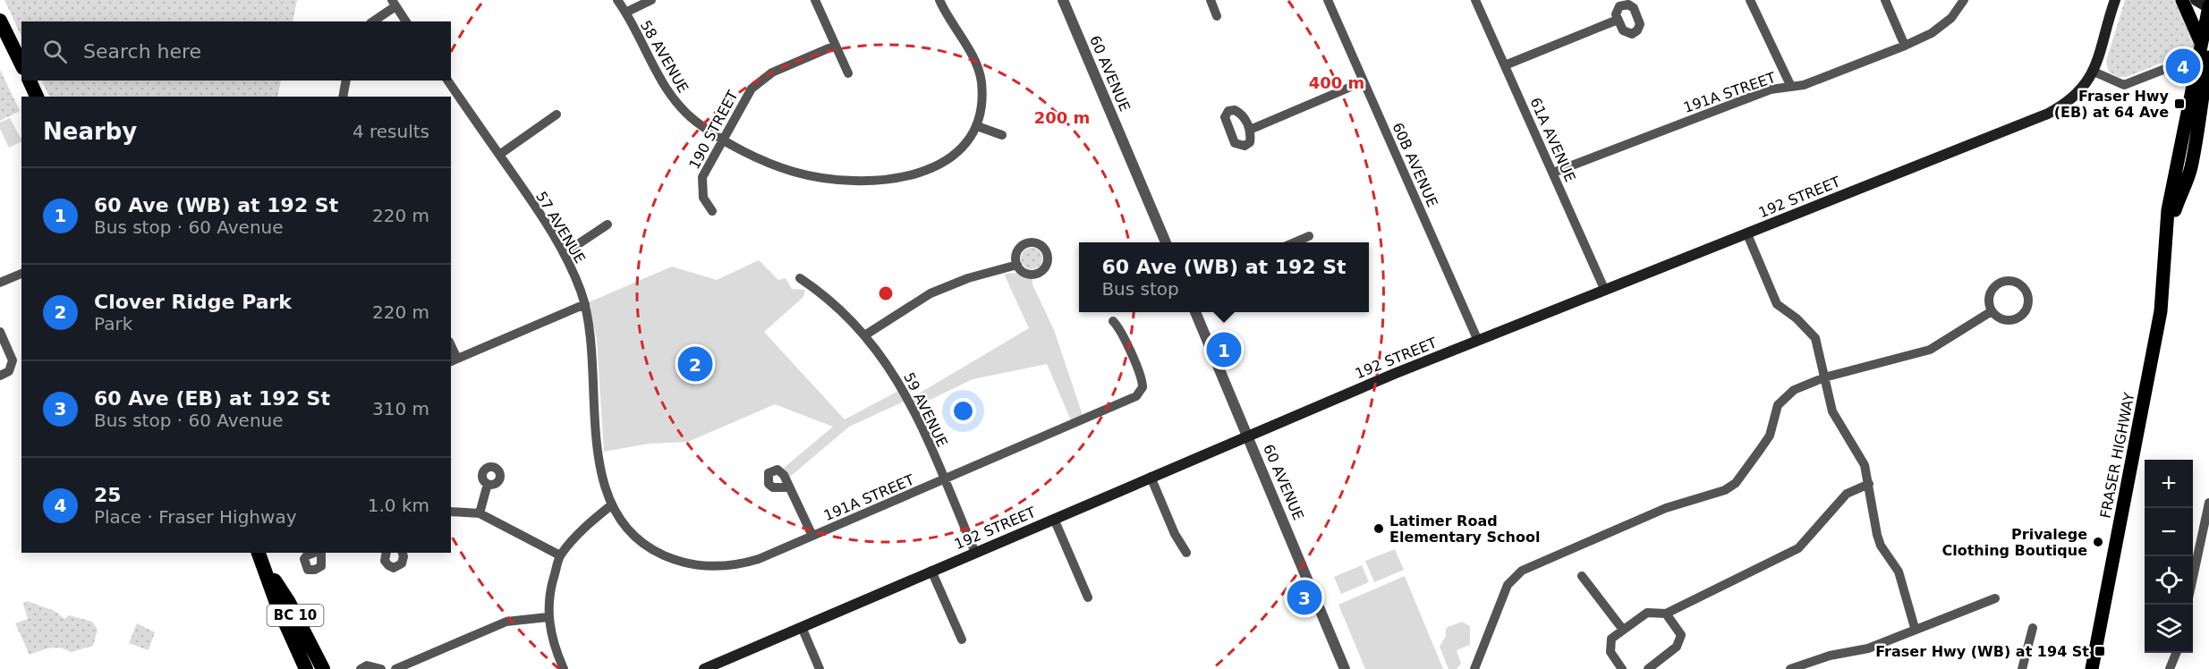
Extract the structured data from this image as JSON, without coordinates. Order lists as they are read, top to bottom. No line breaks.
{"streets":{"highway":["BC 10"],"main road":["192 STREET","FRASER HIGHWAY"],"street":["58 AVENUE","60 AVENUE","191A STREET","190 STREET","61A AVENUE","60B AVENUE","57 AVENUE","59 AVENUE"]},"crossings":[["58 AVENUE","190 STREET"],["60 AVENUE","192 STREET"],["191A STREET","61A AVENUE"],["191A STREET","57 AVENUE"],["191A STREET","59 AVENUE"],["61A AVENUE","192 STREET"],["60B AVENUE","192 STREET"],["192 STREET","59 AVENUE"]],"places":{"transit":["Fraser Hwy (EB) at 64 Ave","Fraser Hwy (WB) at 194 St"],"other":["Latimer Road Elementary School","Privalege Clothing Boutique"]},"page":{"search":"Search here","pins":["4","1","2","3"],"heading":["Nearby","4 results"],"list":[{"mark":"1","name":"60 Ave (WB) at 192 St","note":"Bus stop · 60 Avenue","value":"220 m"},{"mark":"2","name":"Clover Ridge Park","note":"Park","value":"220 m"},{"mark":"3","name":"60 Ave (EB) at 192 St","note":"Bus stop · 60 Avenue","value":"310 m"},{"mark":"4","name":"25","note":"Place · Fraser Highway","value":"1.0 km"}],"popup":["60 Ave (WB) at 192 St","Bus stop"],"map_buttons":["+","−"]},"rings":["400 m","200 m"]}
